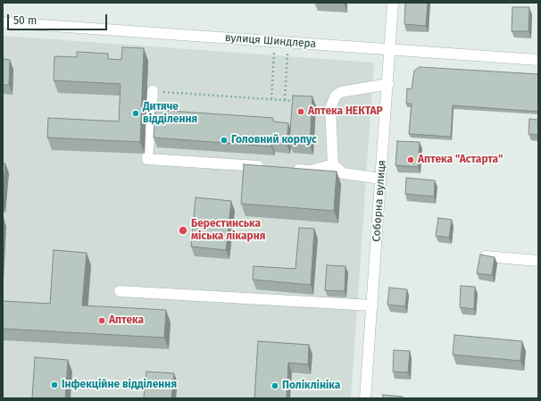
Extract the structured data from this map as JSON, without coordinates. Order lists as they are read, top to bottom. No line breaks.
{"streets":{"street":["вулиця Шиндлера","Соборна вулиця"]},"crossings":[["вулиця Шиндлера","Соборна вулиця"]],"places":["Аптека НЕКТАР","Дитяче відділення","Головний корпус","Аптека \"Астарта\"","Берестинська міська лікарня","Аптека","Інфекційне відділення","Поліклініка"],"scale_bar":"50 m"}
